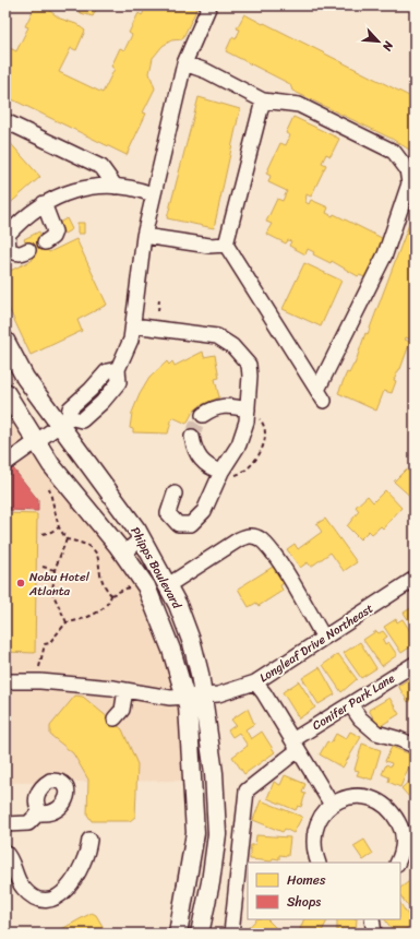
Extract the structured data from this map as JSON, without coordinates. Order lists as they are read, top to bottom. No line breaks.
{"streets":{"main road":["Phipps Boulevard"],"street":["Longleaf Drive Northeast","Conifer Park Lane"]},"crossings":[["Phipps Boulevard","Longleaf Drive Northeast"]],"places":["Nobu Hotel Atlanta"],"legend":["Homes","Shops"],"north":"bottom right"}
